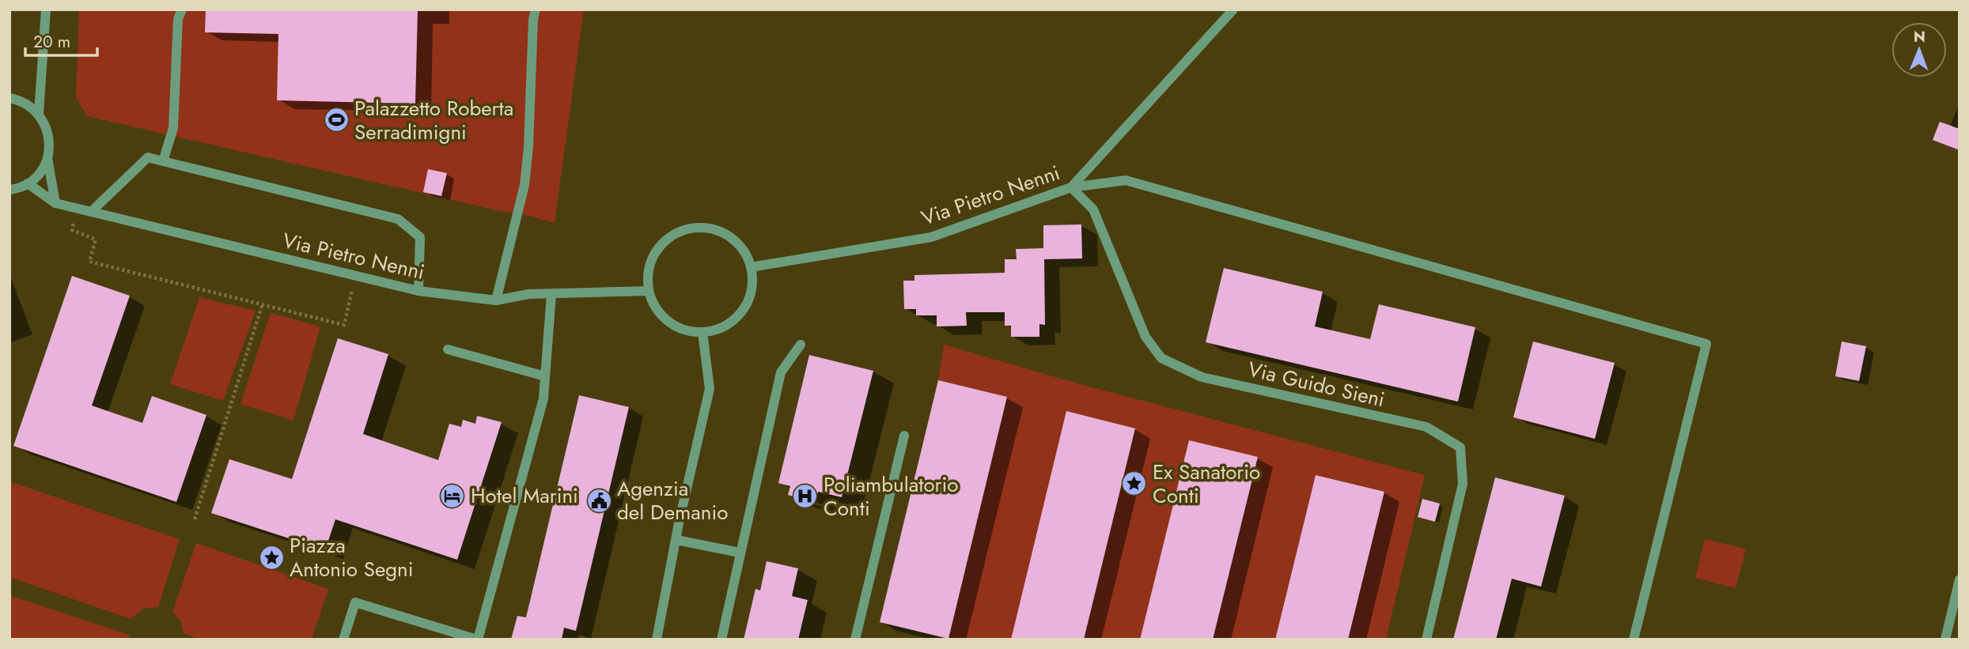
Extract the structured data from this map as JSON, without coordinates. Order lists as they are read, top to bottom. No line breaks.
{"streets":{"street":["Via Pietro Nenni","Via Guido Sieni"]},"crossings":[["Via Pietro Nenni","Via Guido Sieni"]],"places":{"sports":["Palazzetto Roberta Serradimigni"],"place":["Ex Sanatorio Conti","Piazza Antonio Segni"],"hotel":["Hotel Marini"],"hospital":["Poliambulatorio Conti"],"public building":["Agenzia del Demanio"]},"scale_bar":"20 m","north":"top"}
